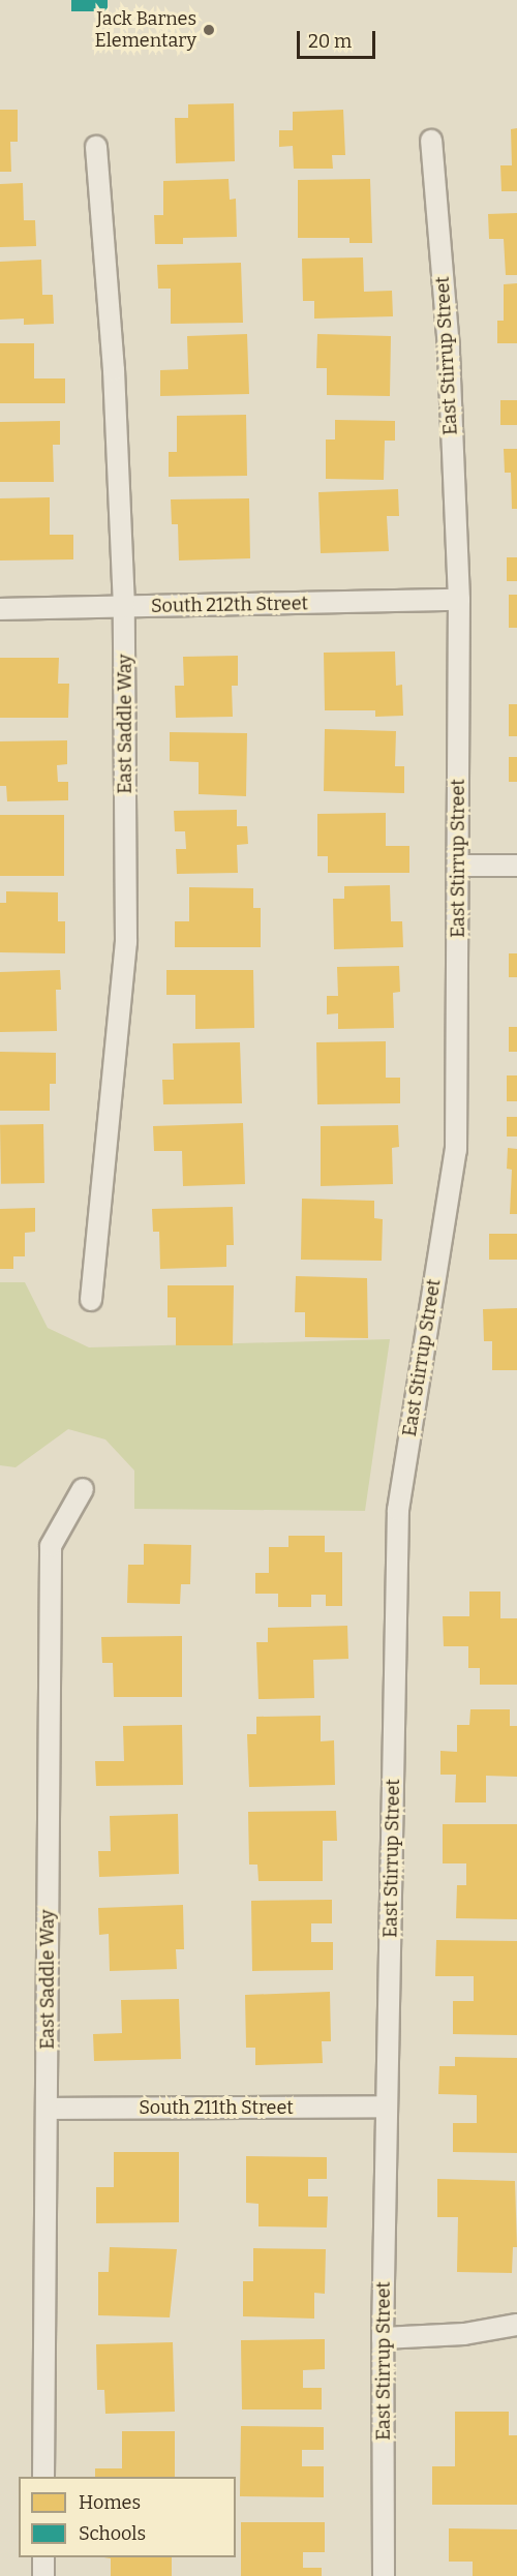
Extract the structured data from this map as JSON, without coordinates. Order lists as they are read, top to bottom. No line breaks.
{"streets":{"street":["East Stirrup Street","South 212th Street","East Saddle Way","South 211th Street"]},"crossings":[["East Stirrup Street","South 212th Street"],["East Stirrup Street","South 211th Street"],["South 212th Street","East Saddle Way"],["East Saddle Way","South 211th Street"]],"places":["Jack Barnes Elementary"],"legend":["Homes","Schools"],"scale_bar":"20 m"}
